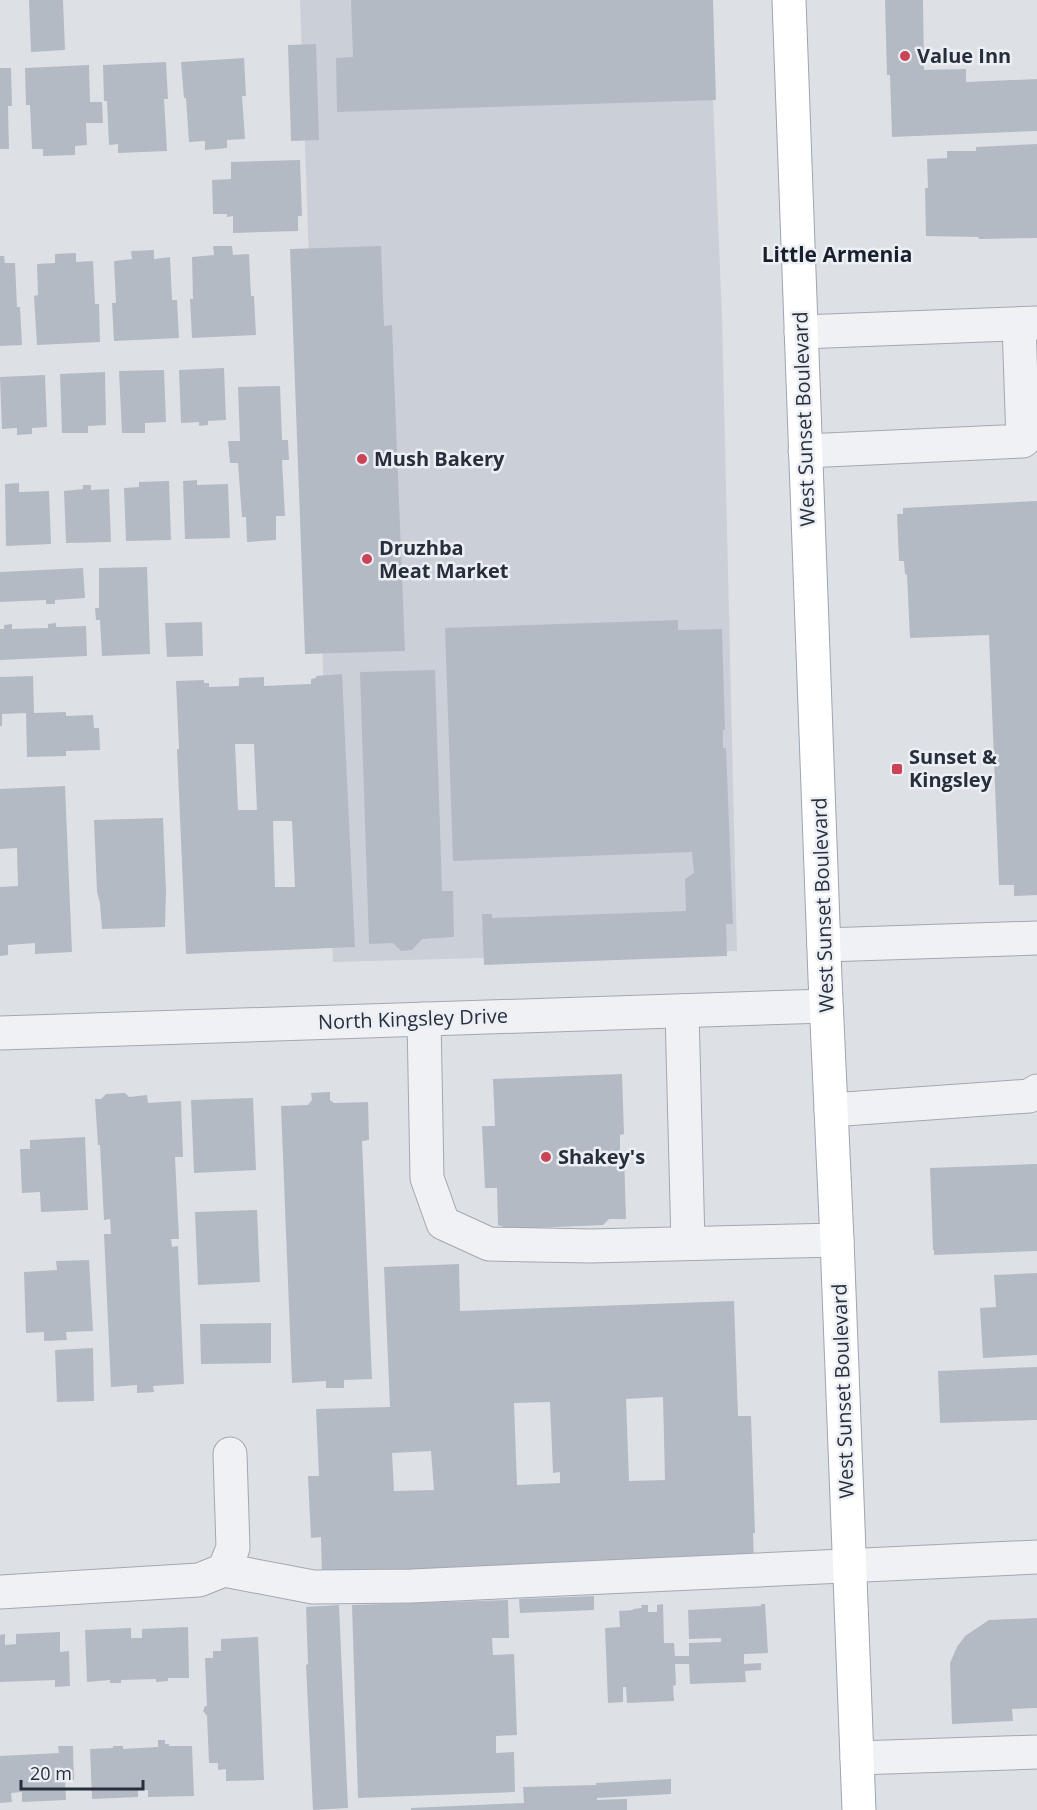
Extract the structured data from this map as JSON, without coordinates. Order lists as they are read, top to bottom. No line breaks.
{"streets":{"main road":["West Sunset Boulevard"],"street":["North Kingsley Drive"]},"crossings":[["West Sunset Boulevard","North Kingsley Drive"]],"districts":["Little Armenia"],"places":{"other":["Value Inn","Mush Bakery","Druzhba Meat Market","Shakey's"],"transit":["Sunset & Kingsley"]},"scale_bar":"20 m"}
